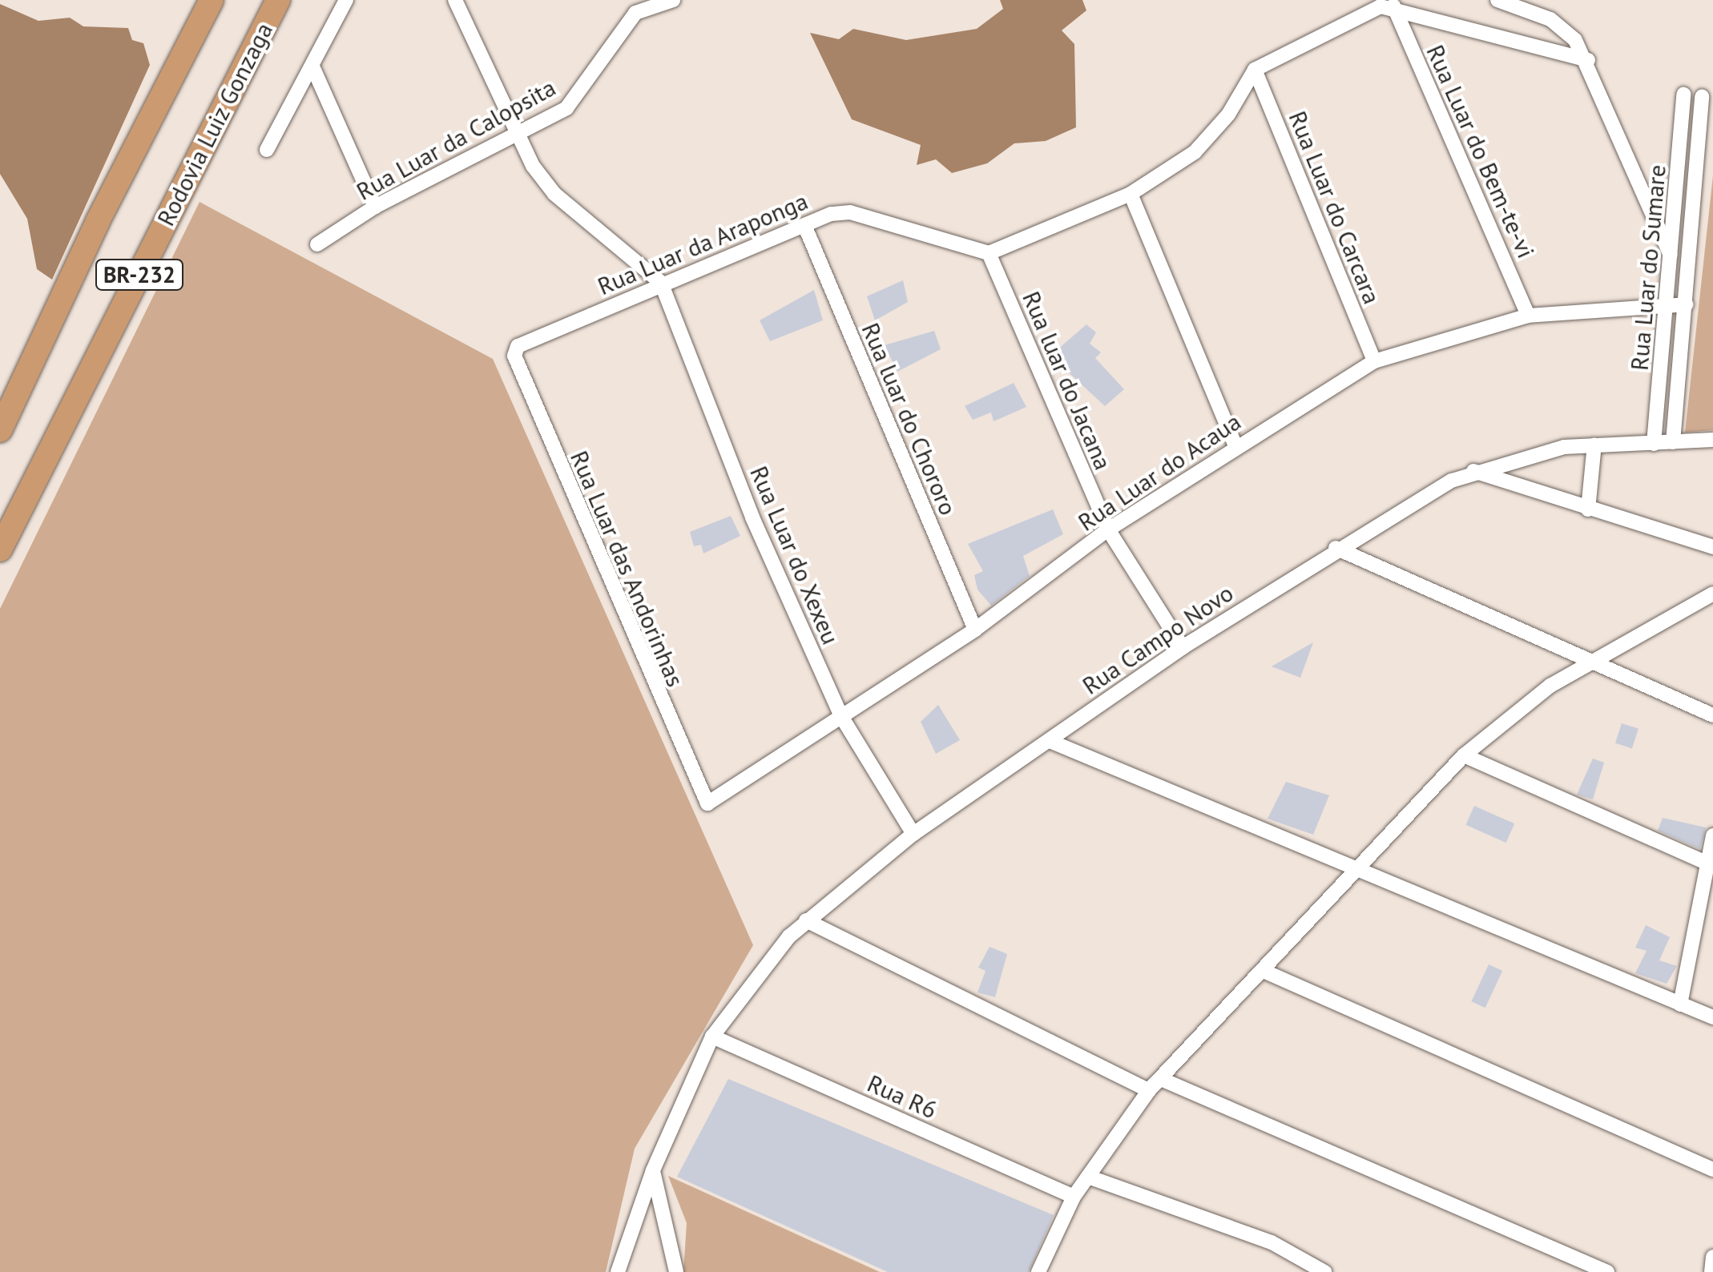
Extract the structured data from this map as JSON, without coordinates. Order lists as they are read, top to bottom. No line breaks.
{"streets":{"highway":["Rodovia Luiz Gonzaga","BR-232"],"street":["Rua Luar da Calopsita","Rua Luar do Bem-te-vi","Rua Luar do Carcara","Rua Luar da Araponga","Rua Luar do Sumare","Rua luar do Jacana","Rua luar do Chororo","Rua Luar do Acaua","Rua Luar do Xexeu","Rua Luar das Andorinhas","Rua Campo Novo","Rua R6"]},"crossings":[["Rua Luar do Bem-te-vi","Rua Luar do Acaua"],["Rua Luar do Carcara","Rua Luar do Acaua"],["Rua Luar da Araponga","Rua luar do Jacana"],["Rua Luar da Araponga","Rua luar do Chororo"],["Rua Luar da Araponga","Rua Luar do Xexeu"],["Rua Luar da Araponga","Rua Luar das Andorinhas"],["Rua Luar do Sumare","Rua Luar do Acaua"],["Rua Luar do Sumare","Rua Campo Novo"],["Rua luar do Jacana","Rua Luar do Acaua"],["Rua luar do Jacana","Rua Campo Novo"],["Rua luar do Chororo","Rua Luar do Acaua"],["Rua Luar do Acaua","Rua Luar do Xexeu"],["Rua Luar do Acaua","Rua Luar das Andorinhas"],["Rua Luar do Xexeu","Rua Campo Novo"],["Rua Campo Novo","Rua R6"]]}
